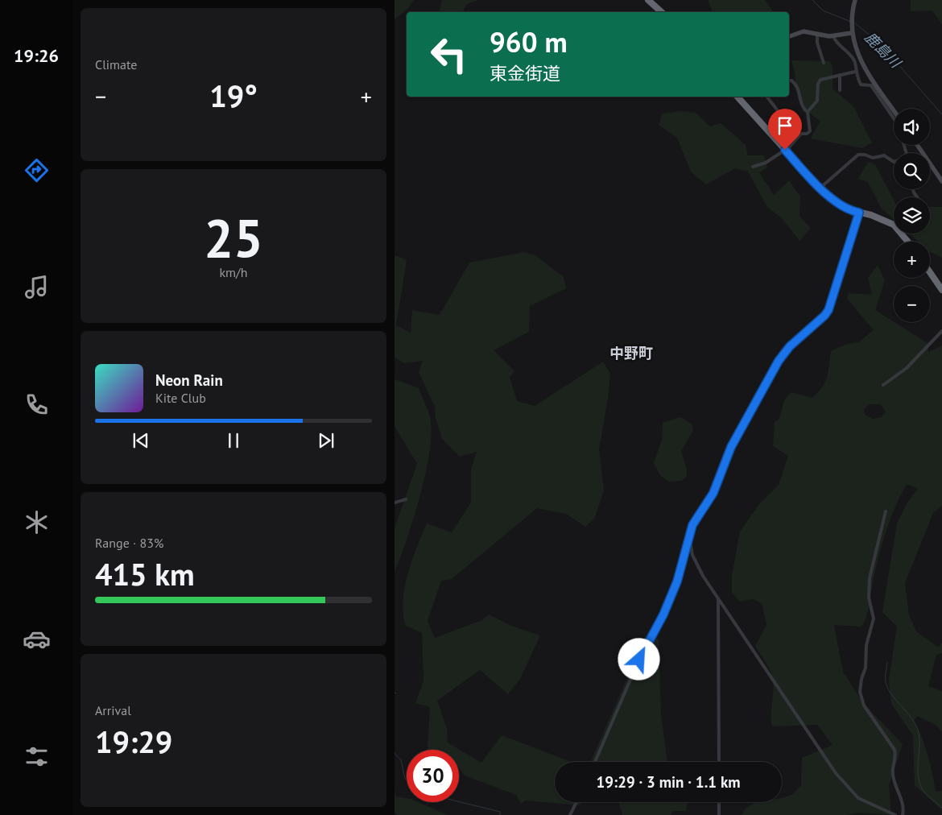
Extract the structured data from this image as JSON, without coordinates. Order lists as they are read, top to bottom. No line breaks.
{"districts":["中野町"],"water":["鹿島川"],"page":{"tabs":"19:26","tile":["Climate",["25","km/h"],["Range · 83%","415 km"],["Arrival","19:29"]],"turn":["960 m","東金街道"],"heat":["−","19°","+"],"map_buttons":["+","−"],"song":["Neon Rain","Kite Club"],"limit":"30","trip":"19:29 · 3 min · 1.1 km"}}
